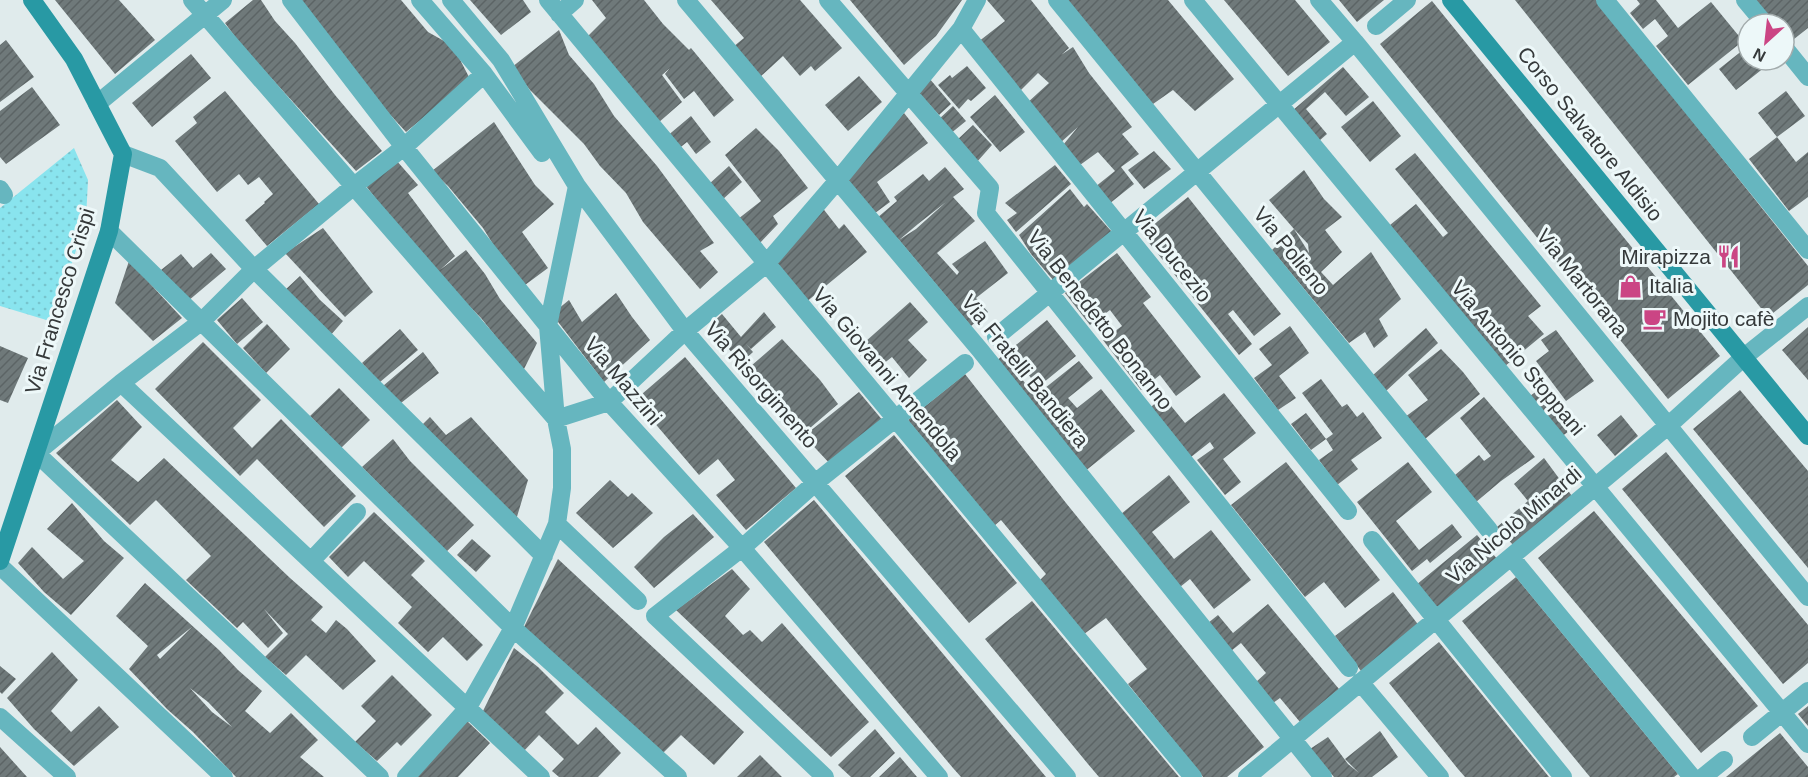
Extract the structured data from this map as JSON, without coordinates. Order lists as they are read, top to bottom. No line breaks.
{"streets":{"street":["Corso Salvatore Aldisio","Via Polieno","Via Ducezio","Via Martorana","Via Francesco Crispi","Via Benedetto Bonanno","Via Antonio Stoppani","Via Fratelli Bandiera","Via Giovanni Amendola","Via Mazzini","Via Risorgimento","Via Nicolò Minardi"]},"crossings":[["Corso Salvatore Aldisio","Via Nicolò Minardi"],["Via Martorana","Via Nicolò Minardi"],["Via Benedetto Bonanno","Via Nicolò Minardi"],["Via Antonio Stoppani","Via Nicolò Minardi"],["Via Fratelli Bandiera","Via Nicolò Minardi"]],"places":{"restaurant":["Mirapizza"],"shop":["Italia"],"cafe":["Mojito cafè"]},"north":"bottom left"}
